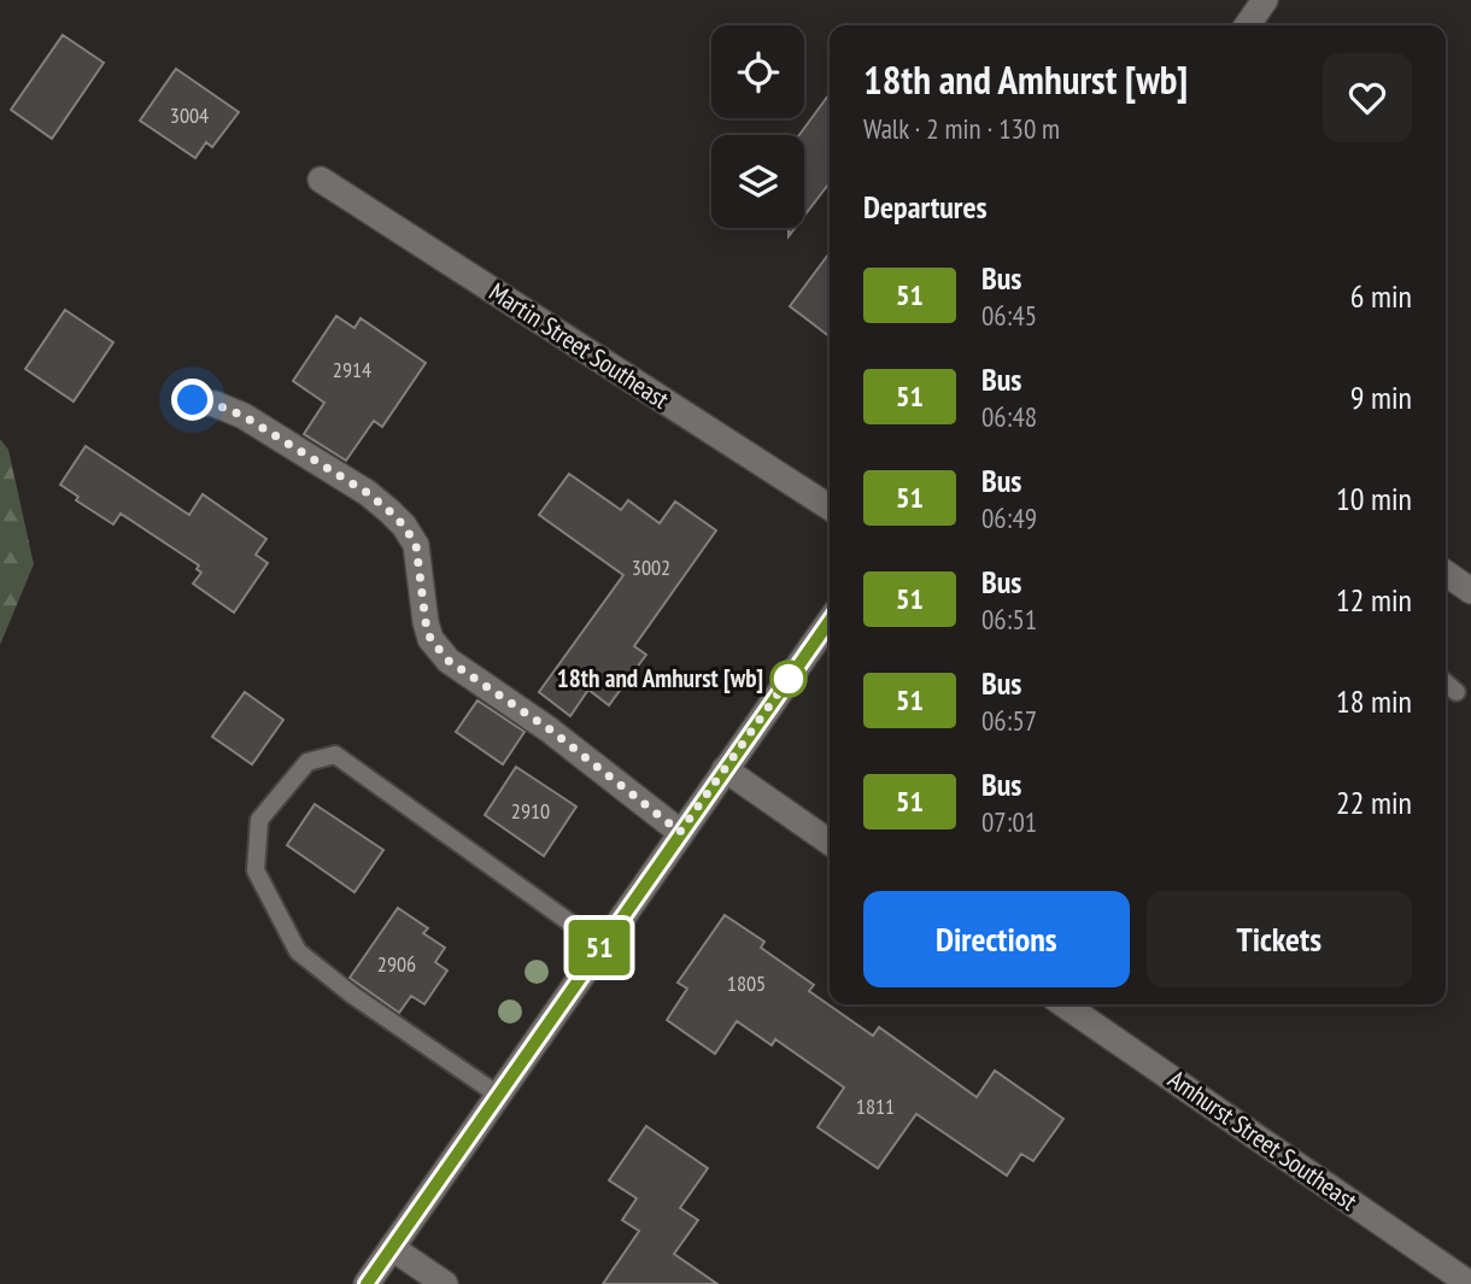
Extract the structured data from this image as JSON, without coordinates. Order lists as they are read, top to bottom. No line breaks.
{"streets":{"street":["Martin Street Southeast","Amhurst Street Southeast"]},"places":["18th and Amhurst [wb]"],"lines":["bus line 51"],"house_numbers":["3004","2914","3002","2910","2906","1805","1811"],"page":{"on_map":"51","heading":[["18th and Amhurst [wb]","Walk · 2 min · 130 m"],"Departures"],"list":[{"mark":"51","name":"Bus","note":"06:45","value":"6 min"},{"mark":"51","name":"Bus","note":"06:48","value":"9 min"},{"mark":"51","name":"Bus","note":"06:49","value":"10 min"},{"mark":"51","name":"Bus","note":"06:51","value":"12 min"},{"mark":"51","name":"Bus","note":"06:57","value":"18 min"},{"mark":"51","name":"Bus","note":"07:01","value":"22 min"}],"buttons":["Directions","Tickets"]}}
